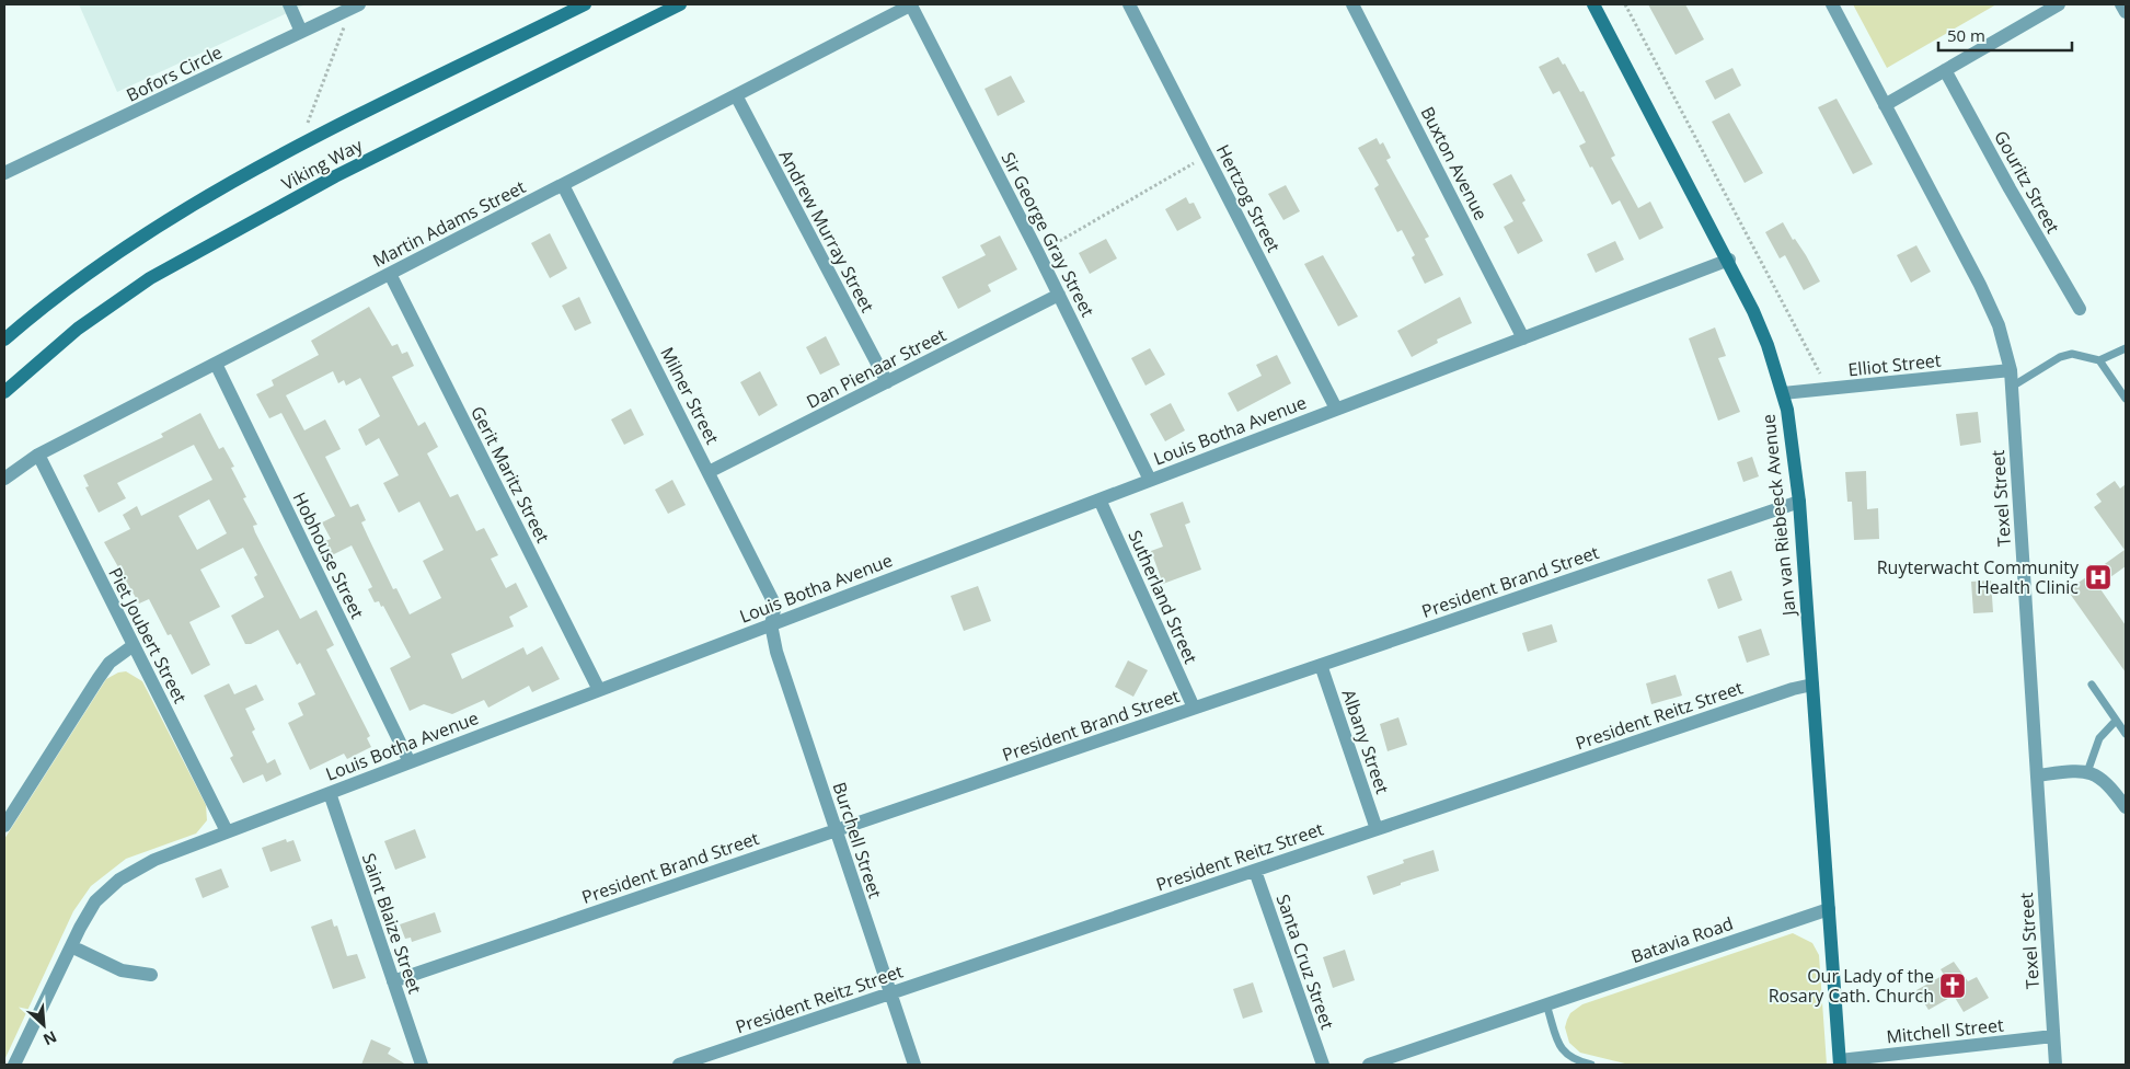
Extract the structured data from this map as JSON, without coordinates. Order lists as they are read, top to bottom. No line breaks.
{"streets":{"main road":["Viking Way","Jan van Riebeeck Avenue"],"street":["Bofors Circle","Buxton Avenue","Gouritz Street","Hertzog Street","Martin Adams Street","Andrew Murray Street","Sir George Gray Street","Elliot Street","Dan Pienaar Street","Milner Street","Louis Botha Avenue","Gerit Maritz Street","Texel Street","Hobhouse Street","President Brand Street","Sutherland Street","Piet Joubert Street","President Reitz Street","Albany Street","Burchell Street","Saint Blaize Street","Batavia Road","Santa Cruz Street","Mitchell Street"]},"crossings":[["Buxton Avenue","Louis Botha Avenue"],["Hertzog Street","Louis Botha Avenue"],["Martin Adams Street","Andrew Murray Street"],["Martin Adams Street","Sir George Gray Street"],["Martin Adams Street","Milner Street"],["Martin Adams Street","Gerit Maritz Street"],["Martin Adams Street","Hobhouse Street"],["Martin Adams Street","Piet Joubert Street"],["Andrew Murray Street","Dan Pienaar Street"],["Sir George Gray Street","Dan Pienaar Street"],["Sir George Gray Street","Louis Botha Avenue"],["Elliot Street","Texel Street"],["Elliot Street","Jan van Riebeeck Avenue"],["Dan Pienaar Street","Milner Street"],["Milner Street","Louis Botha Avenue"],["Milner Street","Burchell Street"],["Louis Botha Avenue","Gerit Maritz Street"],["Louis Botha Avenue","Jan van Riebeeck Avenue"],["Louis Botha Avenue","Hobhouse Street"],["Louis Botha Avenue","Sutherland Street"],["Louis Botha Avenue","Piet Joubert Street"],["Louis Botha Avenue","Burchell Street"],["Louis Botha Avenue","Saint Blaize Street"],["Texel Street","Mitchell Street"],["Jan van Riebeeck Avenue","President Brand Street"],["Jan van Riebeeck Avenue","President Reitz Street"],["Jan van Riebeeck Avenue","Batavia Road"],["Jan van Riebeeck Avenue","Mitchell Street"],["President Brand Street","Sutherland Street"],["President Brand Street","Albany Street"],["President Brand Street","Burchell Street"],["President Brand Street","Saint Blaize Street"],["President Reitz Street","Albany Street"],["President Reitz Street","Burchell Street"],["President Reitz Street","Santa Cruz Street"]],"places":{"hospital":["Ruyterwacht Community Health Clinic"],"church":["Our Lady of the Rosary Cath. Church"]},"scale_bar":"50 m","north":"bottom right"}
